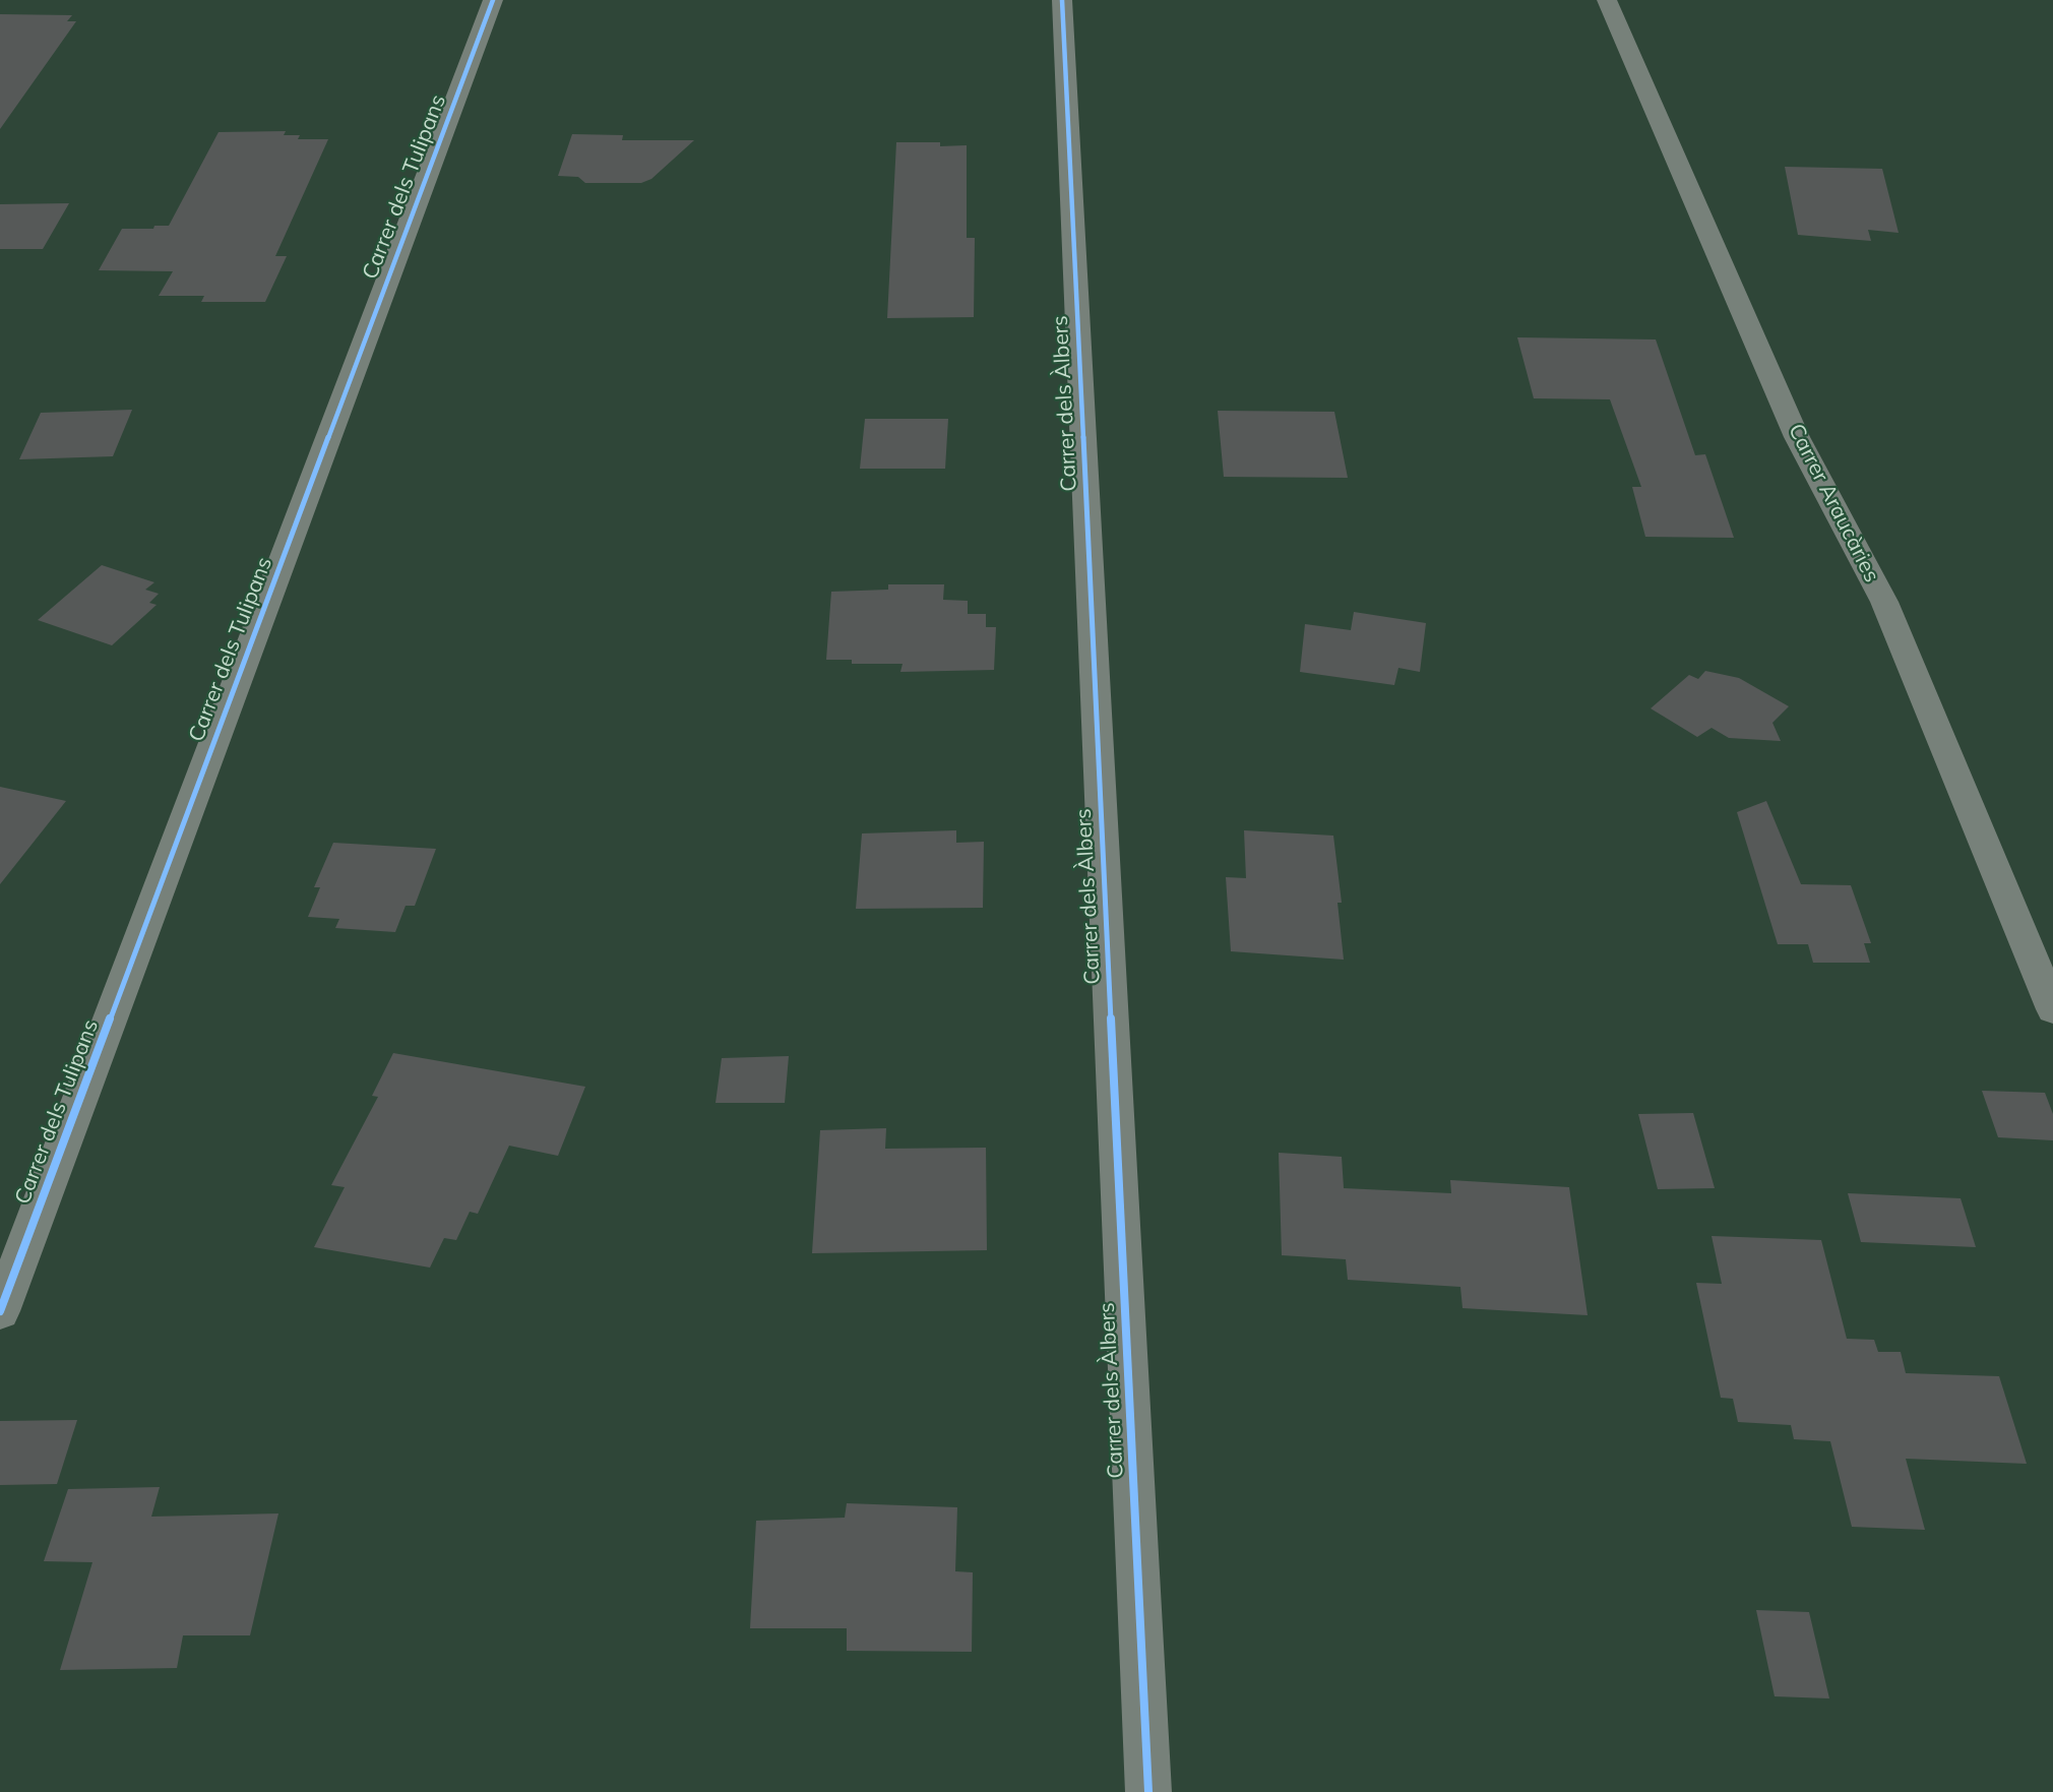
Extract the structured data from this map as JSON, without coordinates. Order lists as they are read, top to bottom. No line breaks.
{"streets":{"street":["Carrer dels Tulipans","Carrer dels Àlbers","Carrer Araucàries"]}}
